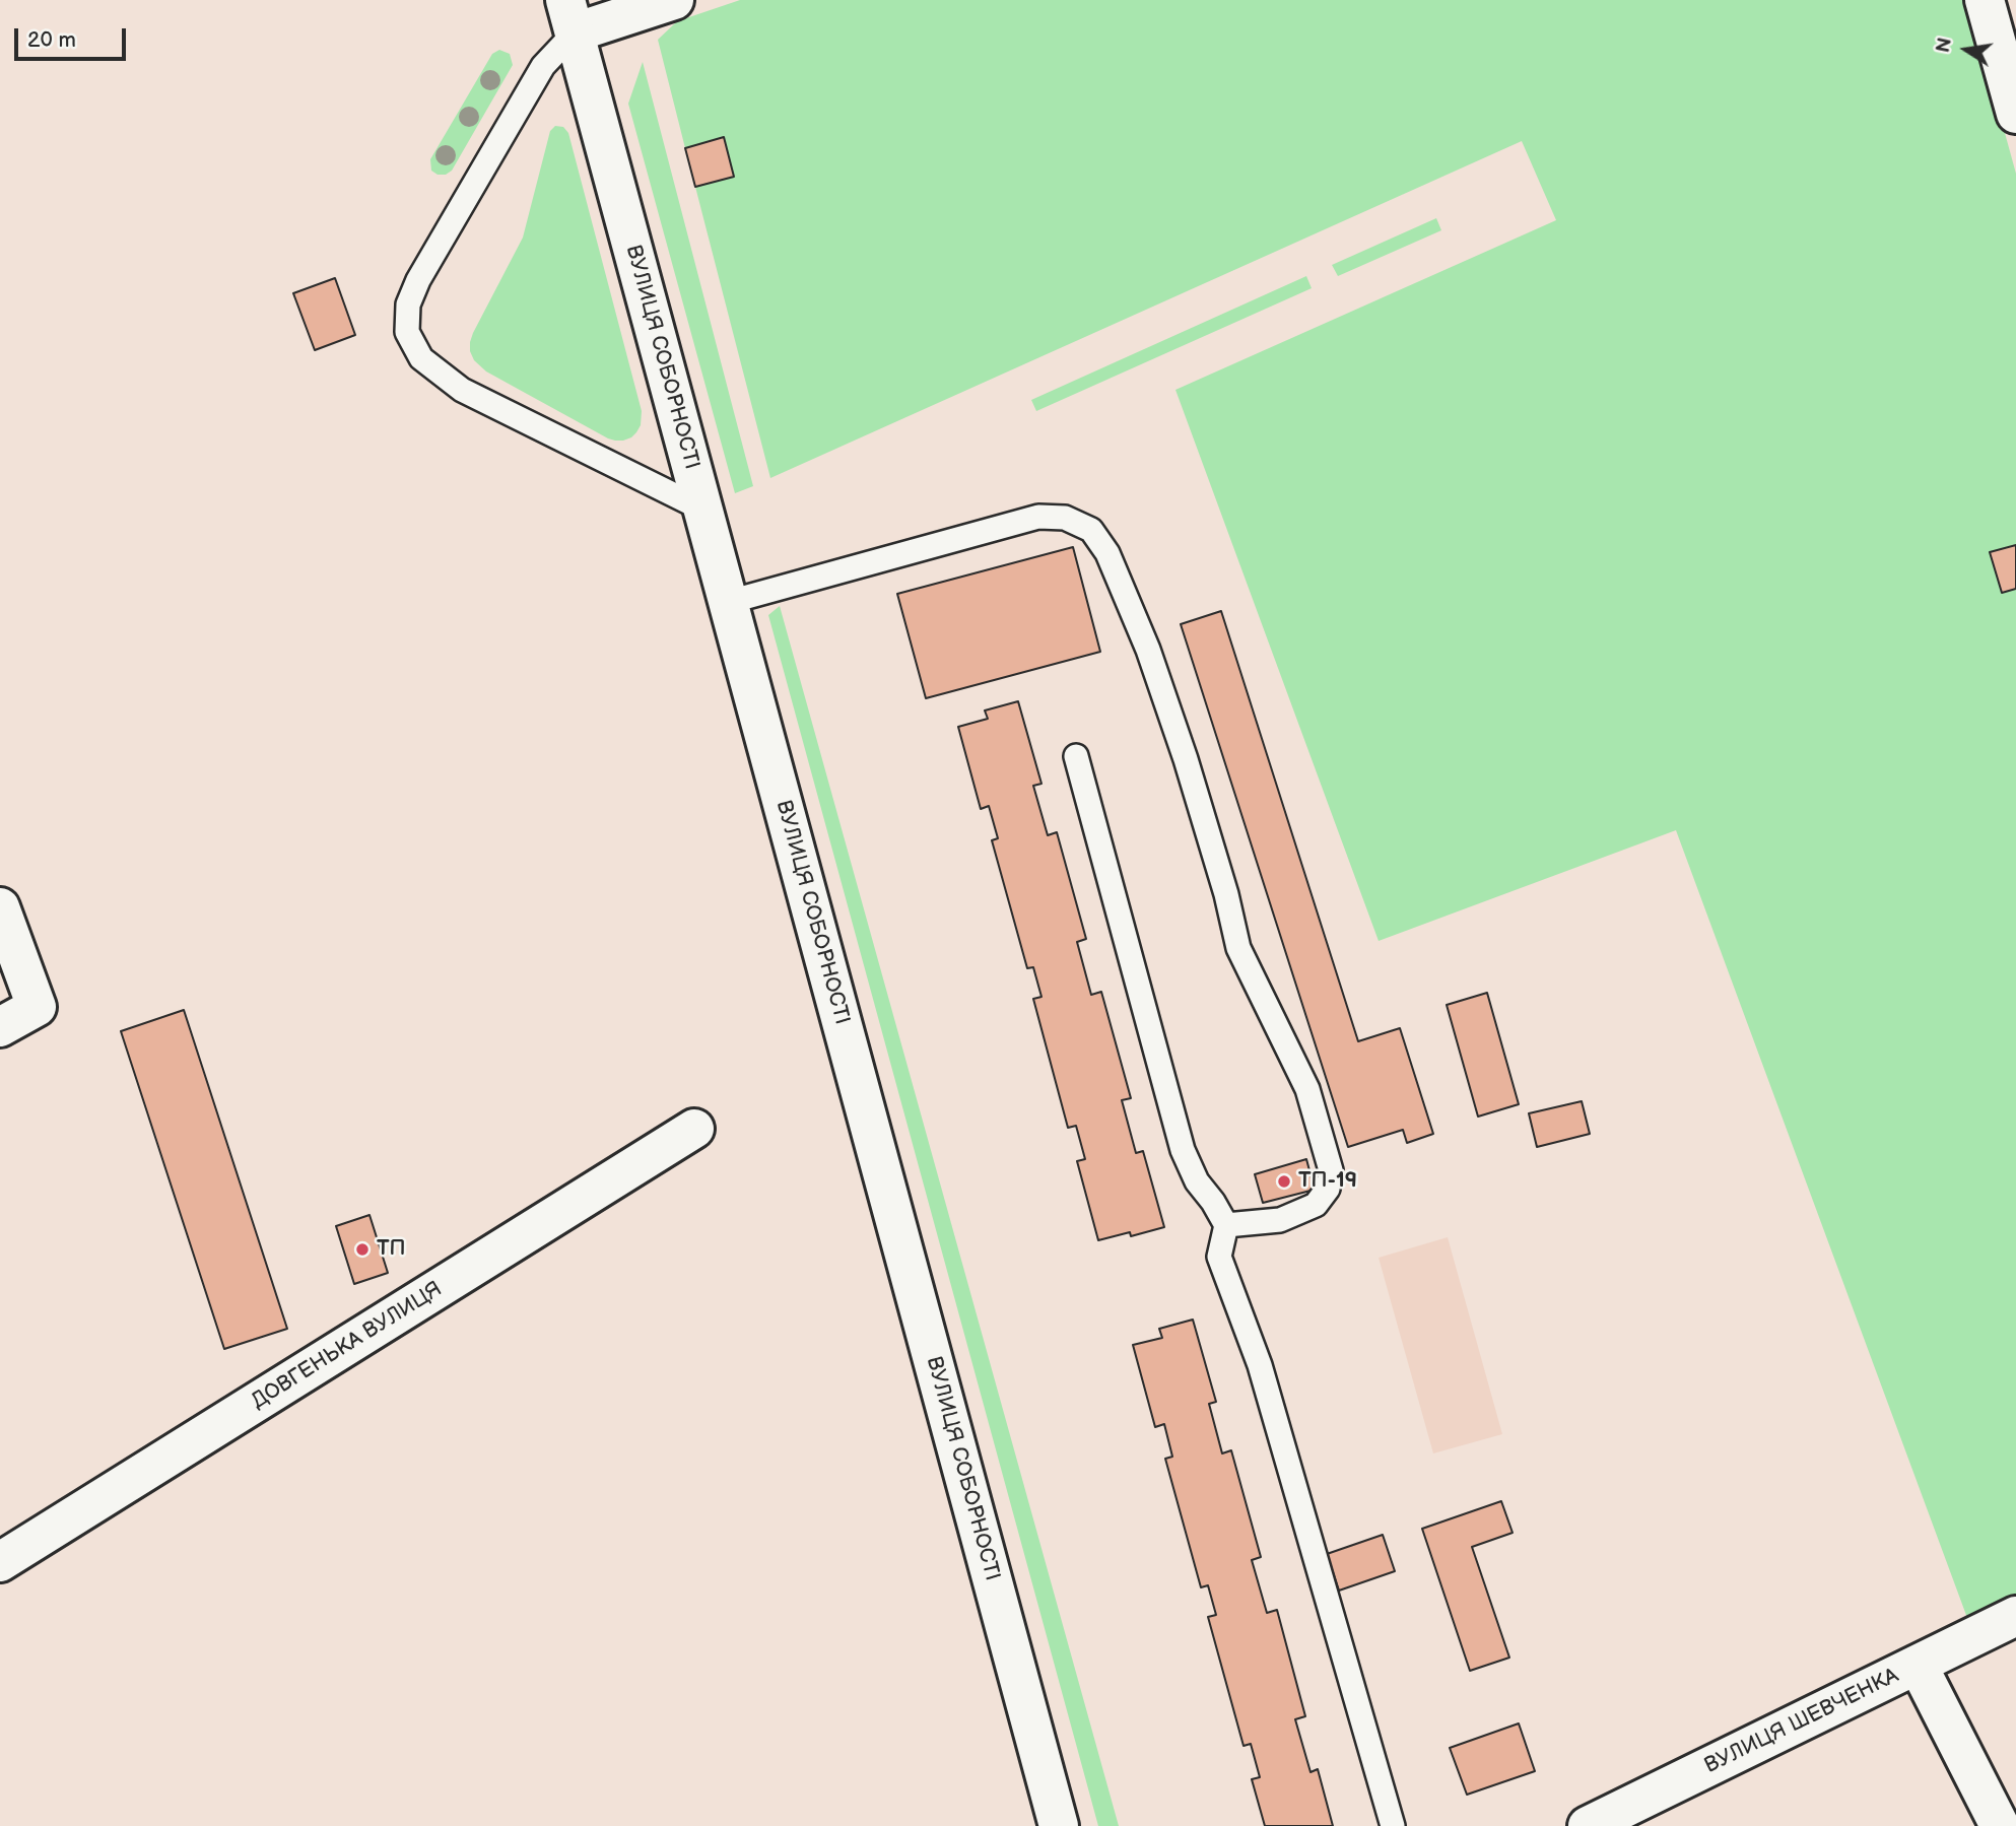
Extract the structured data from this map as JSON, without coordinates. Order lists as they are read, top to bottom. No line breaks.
{"streets":{"street":["ВУЛИЦЯ СОБОРНОСТІ","ДОВГЕНЬКА ВУЛИЦЯ","ВУЛИЦЯ ШЕВЧЕНКА"]},"places":["ТП-19","ТП"],"scale_bar":"20 m","north":"left"}
